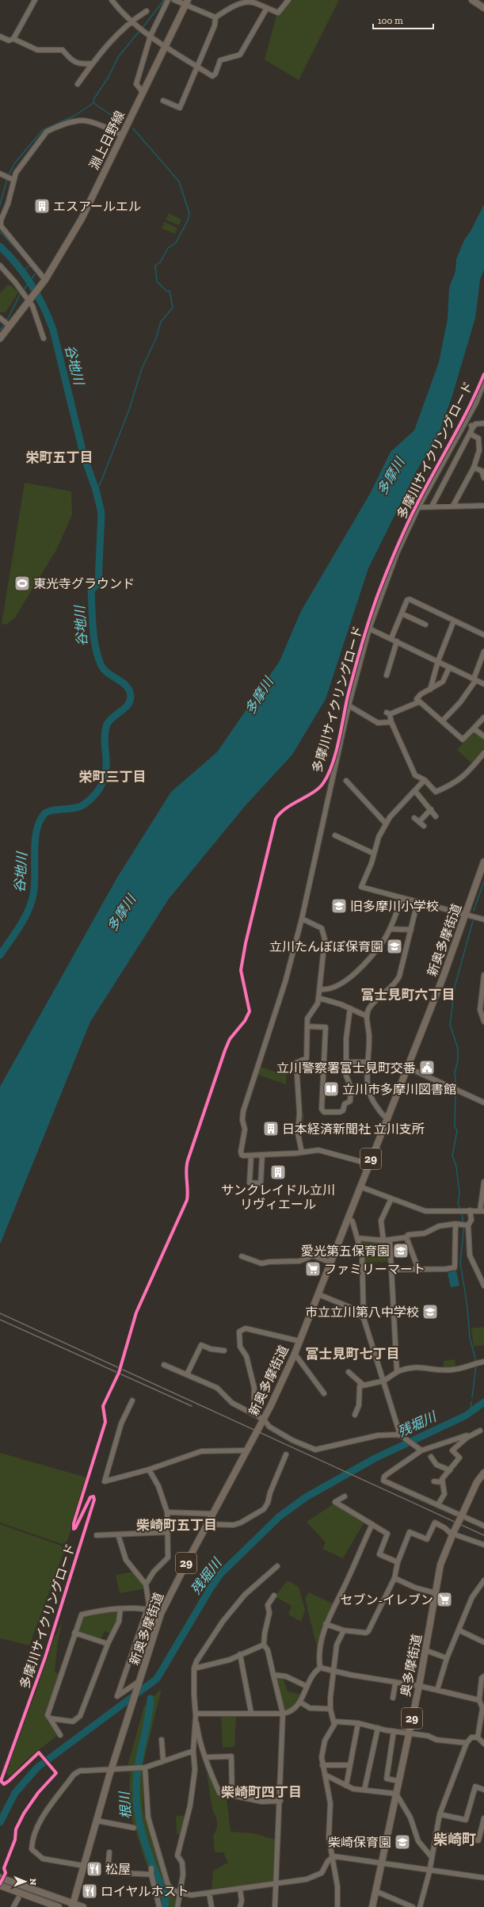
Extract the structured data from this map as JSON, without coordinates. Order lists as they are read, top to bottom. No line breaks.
{"streets":{"main road":["淵上日野線","新奥多摩街道","29","奥多摩街道"],"cycle path":["多摩川サイクリングロード"]},"districts":["栄町五丁目","栄町三丁目","富士見町六丁目","富士見町七丁目","柴崎町五丁目","柴崎町四丁目","柴崎町"],"water":["谷地川","多摩川","残堀川","根川"],"places":{"building":["エスアールエル","日本経済新聞社 立川支所","サンクレイドル立川 リヴィエール"],"sports":["東光寺グラウンド"],"school or university":["旧多摩川小学校","立川たんぽぽ保育園","愛光第五保育園","市立立川第八中学校","柴崎保育園"],"public building":["立川警察署富士見町交番"],"library":["立川市多摩川図書館"],"supermarket":["ファミリーマート","セブン-イレブン"],"restaurant":["松屋","ロイヤルホスト"]},"scale_bar":"100 m","north":"right"}
